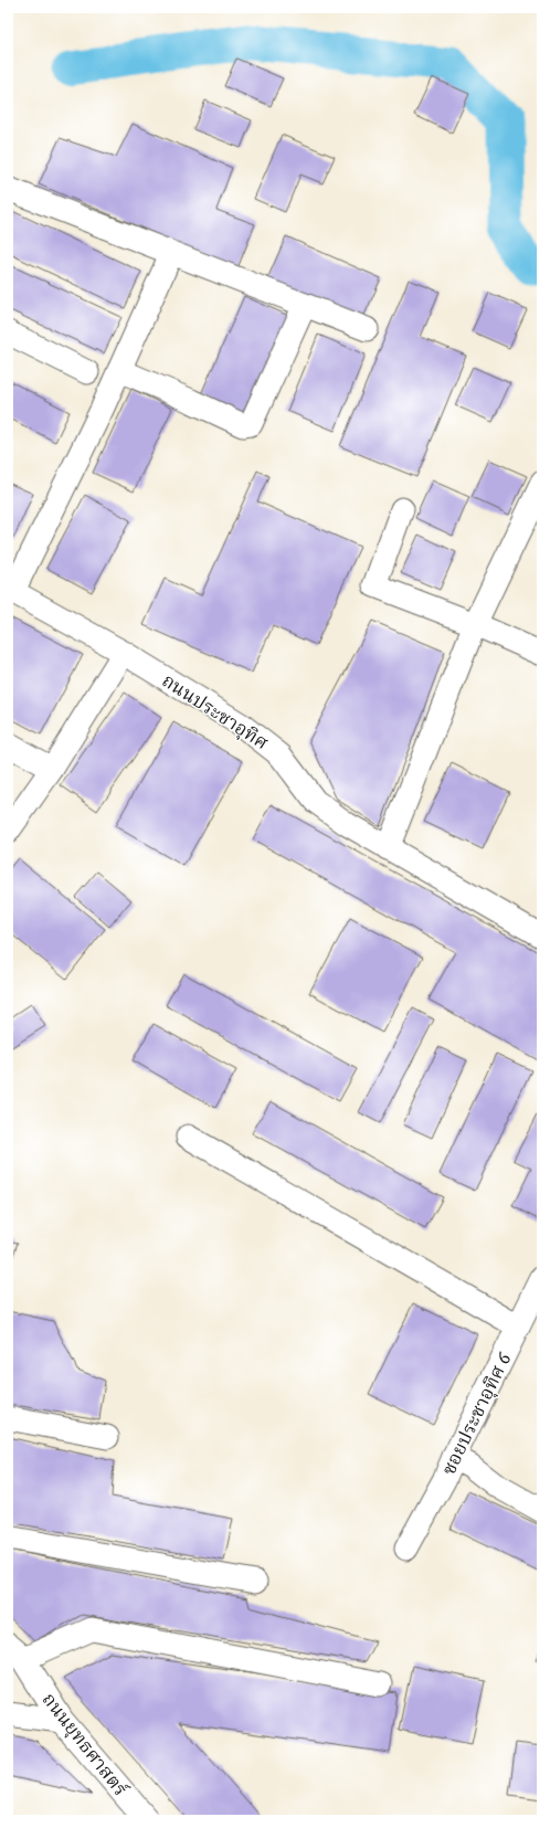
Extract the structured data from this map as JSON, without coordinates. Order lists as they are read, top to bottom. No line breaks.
{"streets":{"street":["ถนนประชาอุทิศ","ซอยประชาอุทิศ 6","ถนนยุทธศาสตร์"]}}
